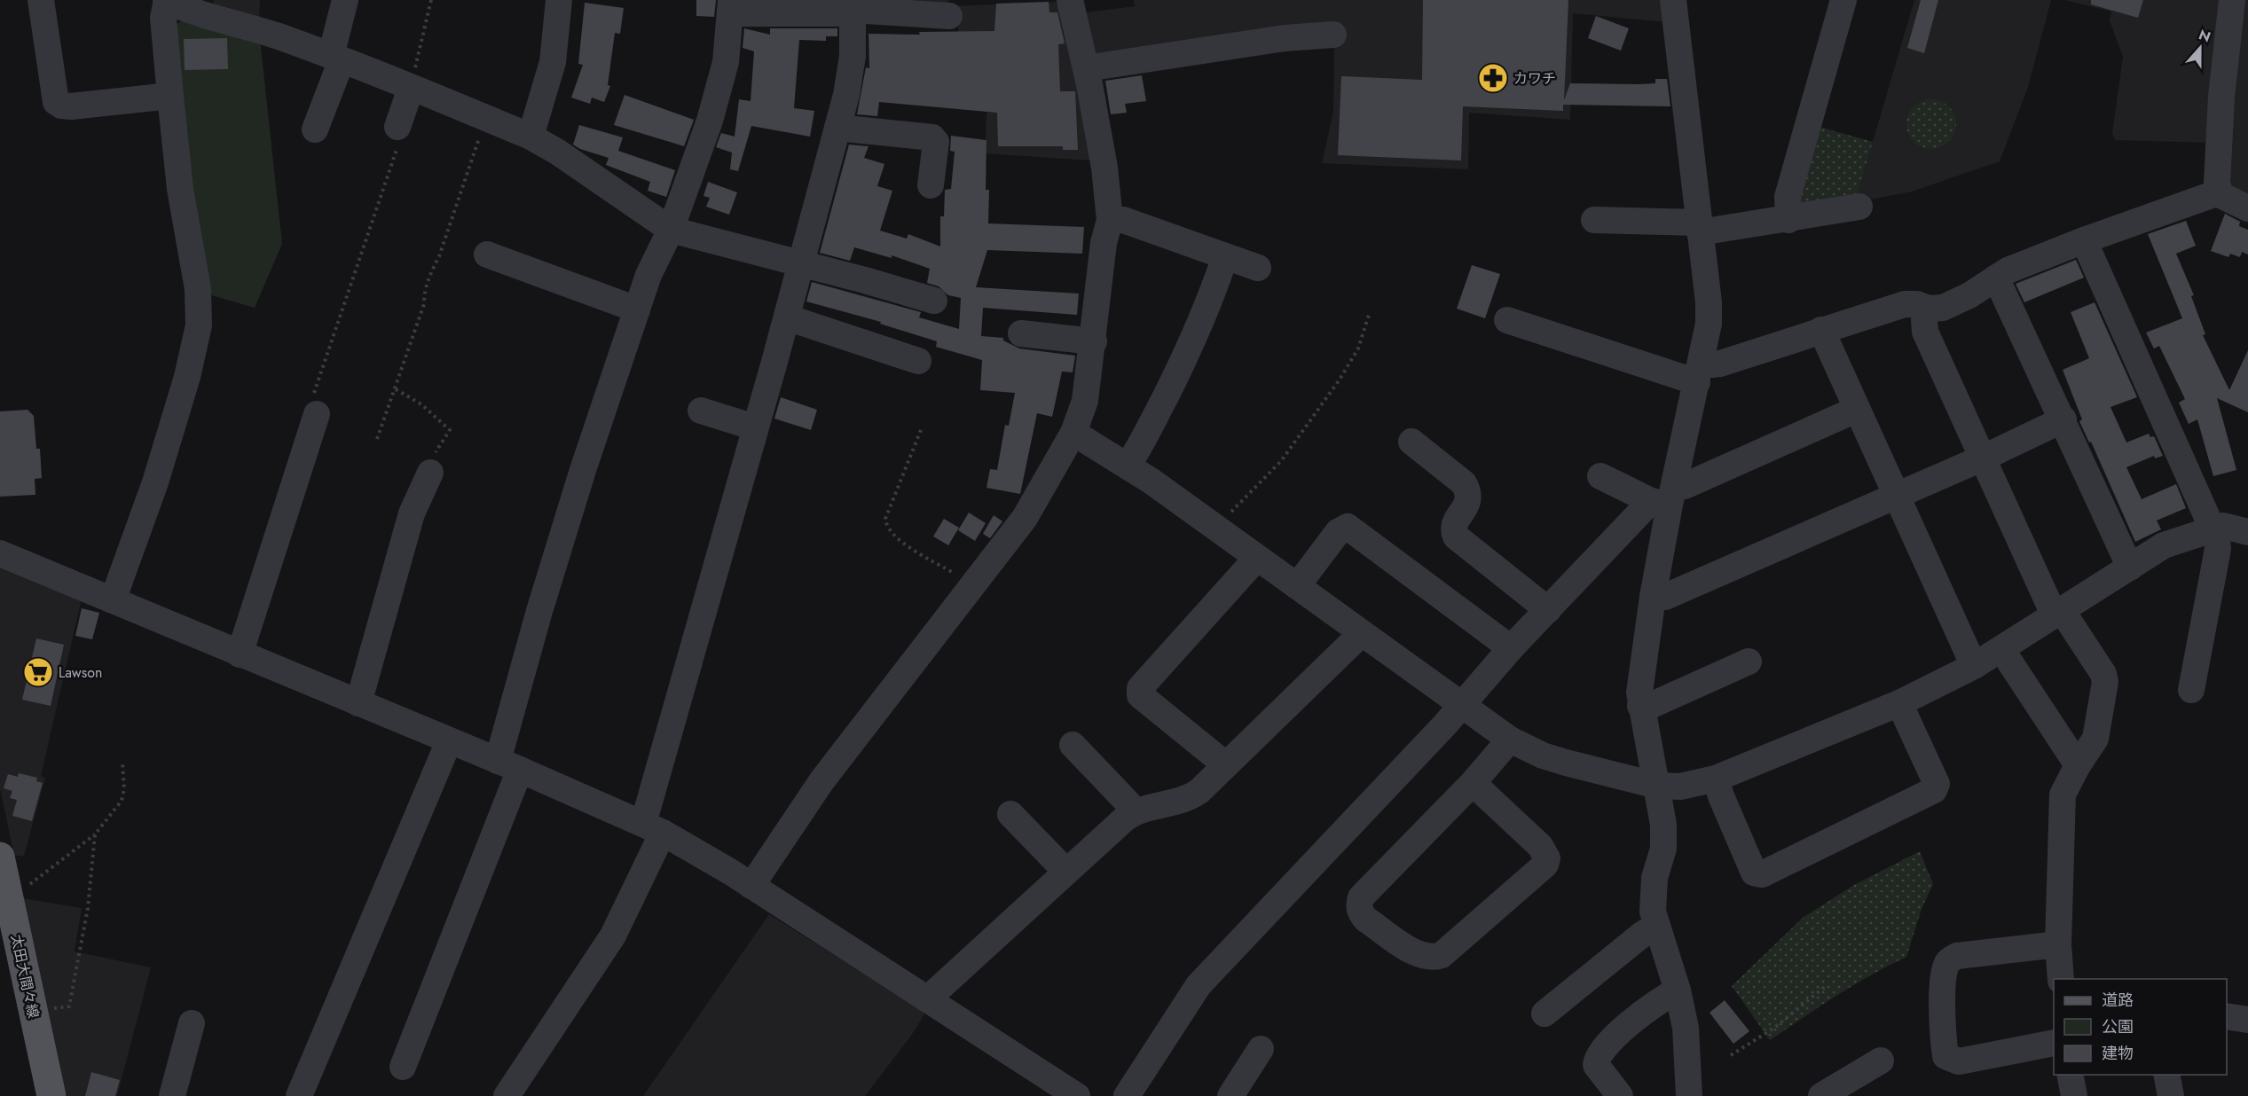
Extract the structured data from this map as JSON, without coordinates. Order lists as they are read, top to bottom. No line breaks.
{"streets":{"main road":["太田大間々線"]},"places":{"pharmacy":["カワチ"],"supermarket":["Lawson"]},"legend":["道路","公園","建物"],"north":"top"}
